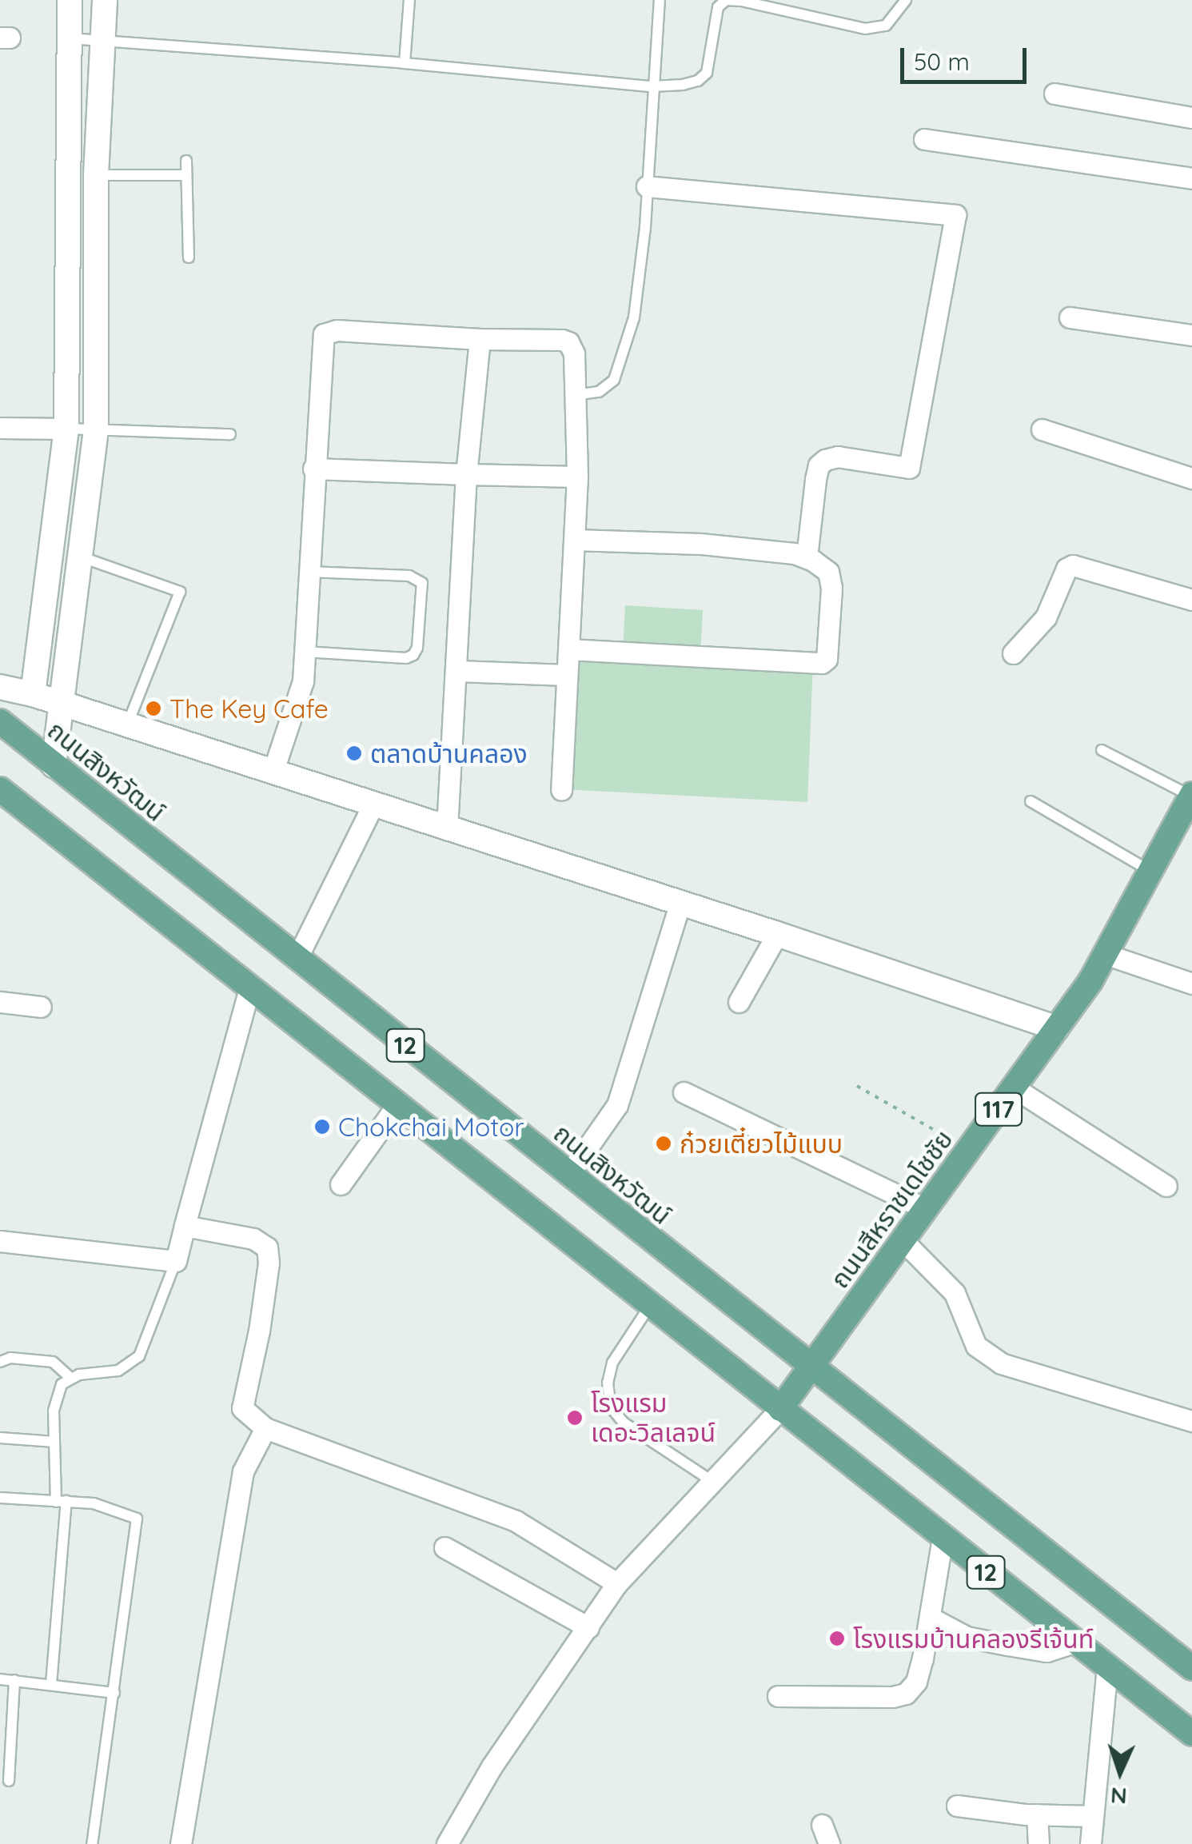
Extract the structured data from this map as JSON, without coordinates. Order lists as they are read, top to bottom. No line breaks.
{"streets":{"main road":["ถนนสิงหวัฒน์","12","117","ถนนสีหราชเดโชชัย"]},"crossings":[["ถนนสิงหวัฒน์","ถนนสีหราชเดโชชัย"],["12","ถนนสีหราชเดโชชัย"]],"places":["The Key Cafe","ตลาดบ้านคลอง","Chokchai Motor","ก๋วยเตี๋ยวไม้แบบ","โรงแรม เดอะวิลเลจน์","โรงแรมบ้านคลองรีเจ้นท์"],"scale_bar":"50 m","north":"bottom"}
